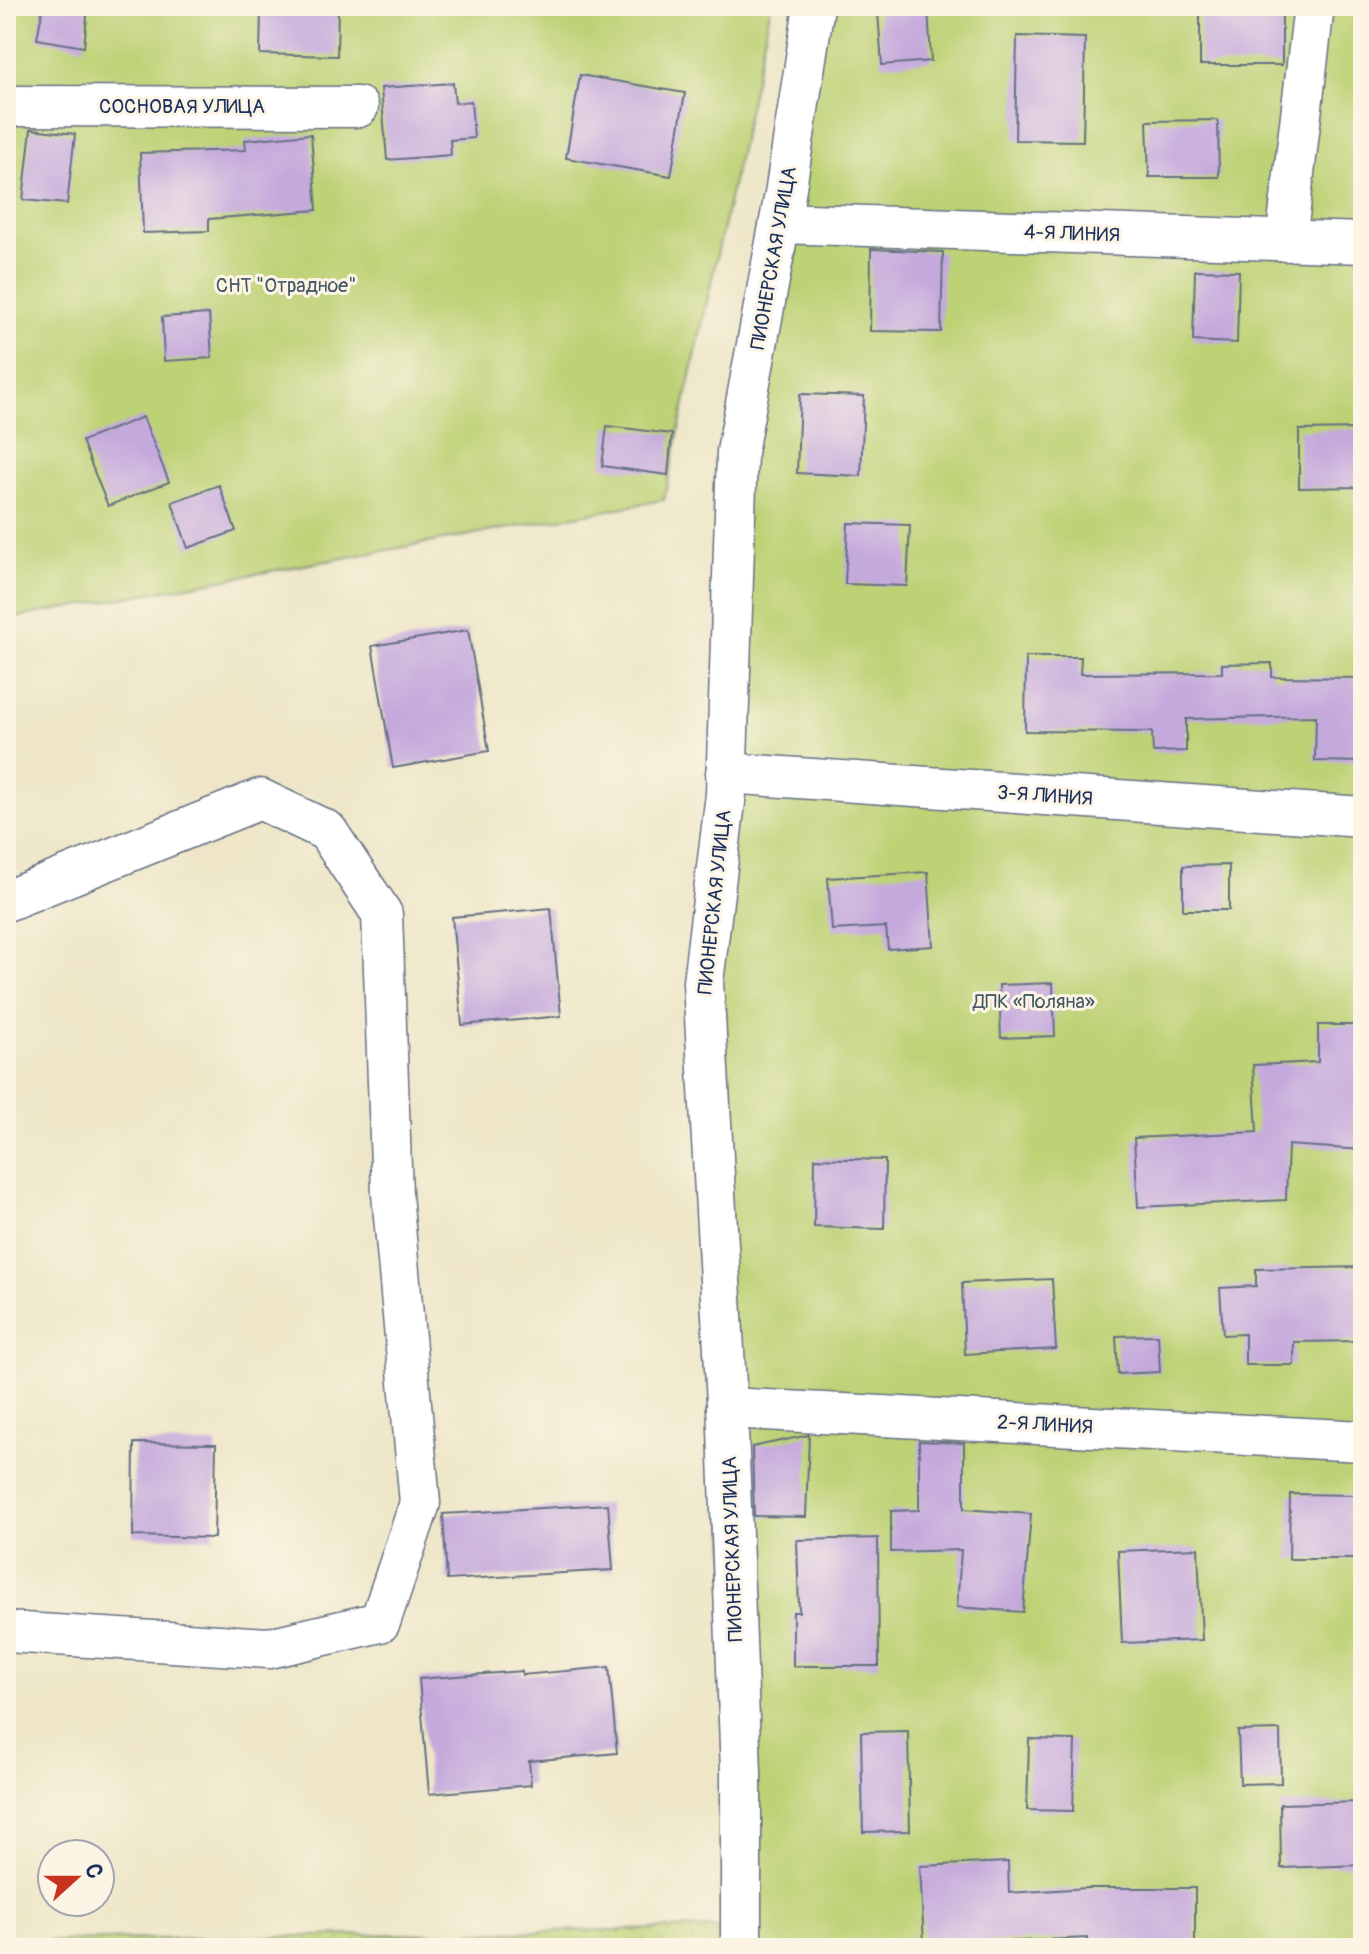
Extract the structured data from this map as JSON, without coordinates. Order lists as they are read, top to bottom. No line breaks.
{"streets":{"street":["СОСНОВАЯ УЛИЦА","4-Я ЛИНИЯ","ПИОНЕРСКАЯ УЛИЦА","3-Я ЛИНИЯ","2-Я ЛИНИЯ"]},"crossings":[["4-Я ЛИНИЯ","ПИОНЕРСКАЯ УЛИЦА"],["ПИОНЕРСКАЯ УЛИЦА","3-Я ЛИНИЯ"],["ПИОНЕРСКАЯ УЛИЦА","2-Я ЛИНИЯ"]],"parks":["СНТ \"Отрадное\"","ДПК «Поляна»"],"north":"right"}
